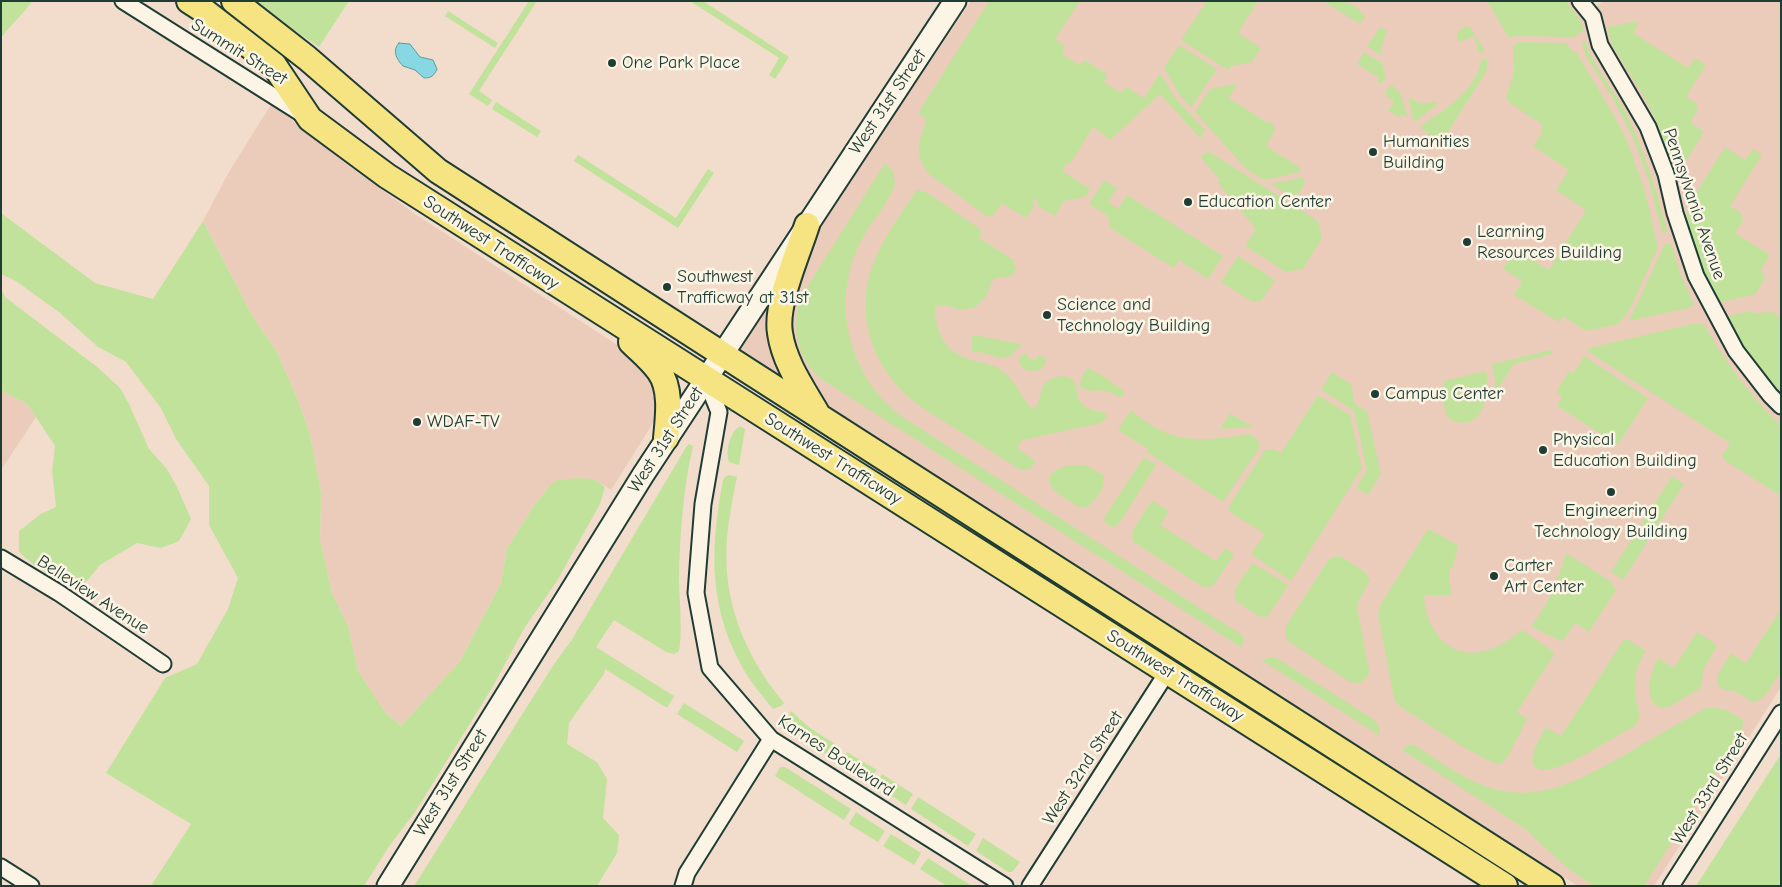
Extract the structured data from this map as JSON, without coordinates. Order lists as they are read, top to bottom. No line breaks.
{"streets":{"main road":["West 31st Street","Southwest Trafficway"],"street":["Summit Street","Pennsylvania Avenue","Belleview Avenue","Karnes Boulevard","West 32nd Street","West 33rd Street"]},"crossings":[["Summit Street","Southwest Trafficway"],["West 31st Street","Southwest Trafficway"],["West 31st Street","Karnes Boulevard"],["Southwest Trafficway","Karnes Boulevard"],["Southwest Trafficway","West 32nd Street"]],"places":["One Park Place","Humanities Building","Education Center","Learning Resources Building","Southwest Trafficway at 31st","Science and Technology Building","Campus Center","WDAF-TV","Physical Education Building","Engineering Technology Building","Carter Art Center"]}
